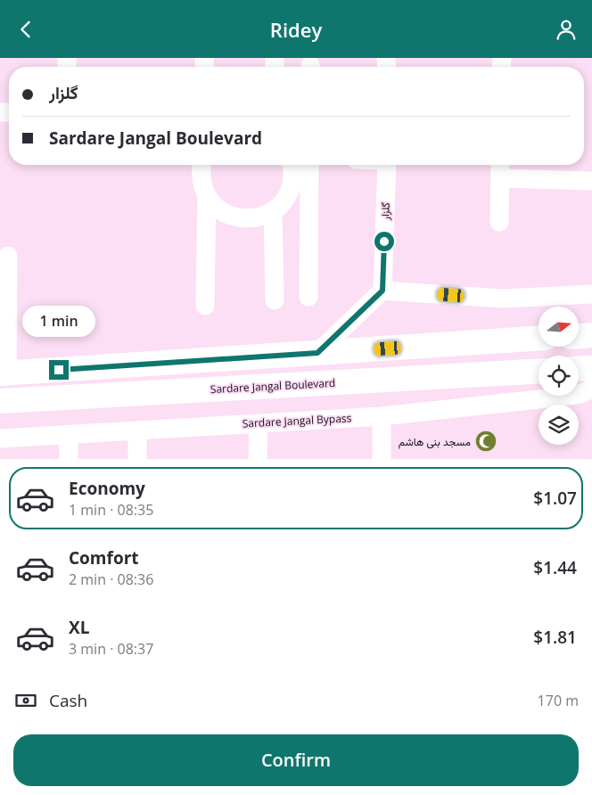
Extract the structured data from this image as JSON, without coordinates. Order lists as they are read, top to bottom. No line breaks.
{"streets":{"main road":["Sardare Jangal Boulevard"],"street":["گلزار","Sardare Jangal Bypass"]},"places":{"mosque":["مسجد بنی هاشم"]},"north":"right","page":{"header":"Ridey","banner":["گلزار","Sardare Jangal Boulevard"],"bubble":"1 min","list":[{"name":"Economy","note":"1 min · 08:35","value":"$1.07"},{"name":"Comfort","note":"2 min · 08:36","value":"$1.44"},{"name":"XL","note":"3 min · 08:37","value":"$1.81"}],"pay":["Cash","170 m"],"buttons":"Confirm"}}
